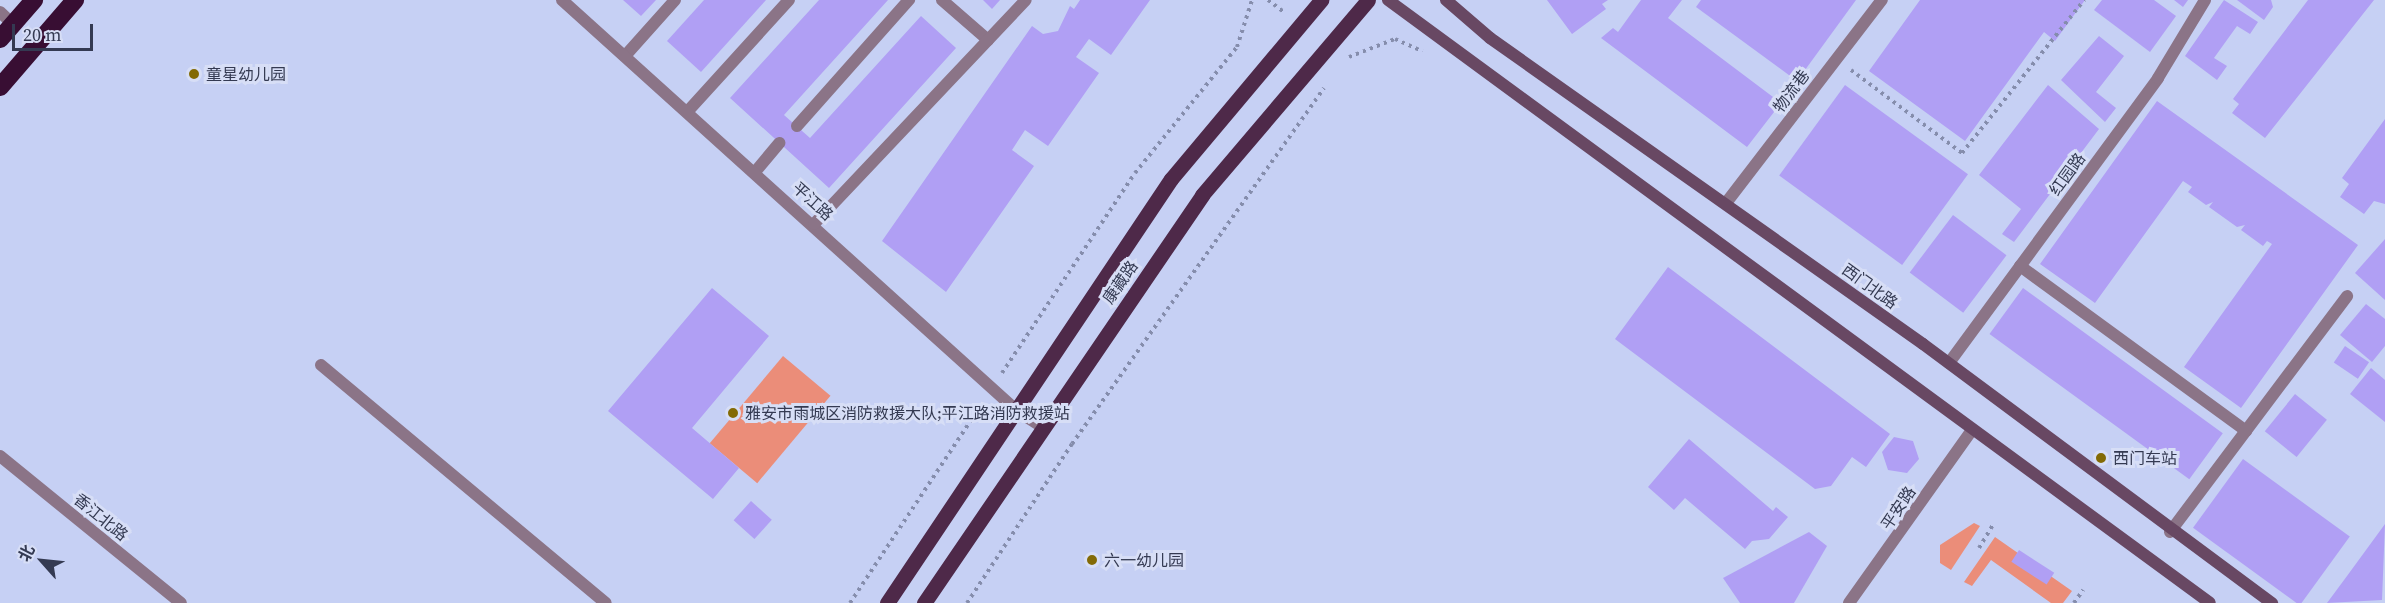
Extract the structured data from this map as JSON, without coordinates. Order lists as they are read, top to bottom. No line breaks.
{"streets":{"main road":["康藏路","西门北路"],"street":["物流巷","红园路","平江路","平安路","香江北路"]},"crossings":[["物流巷","西门北路"],["红园路","西门北路"],["平江路","康藏路"]],"places":["童星幼儿园","雅安市雨城区消防救援大队;平江路消防救援站","西门车站","六一幼儿园"],"scale_bar":"20 m","north":"top left"}
